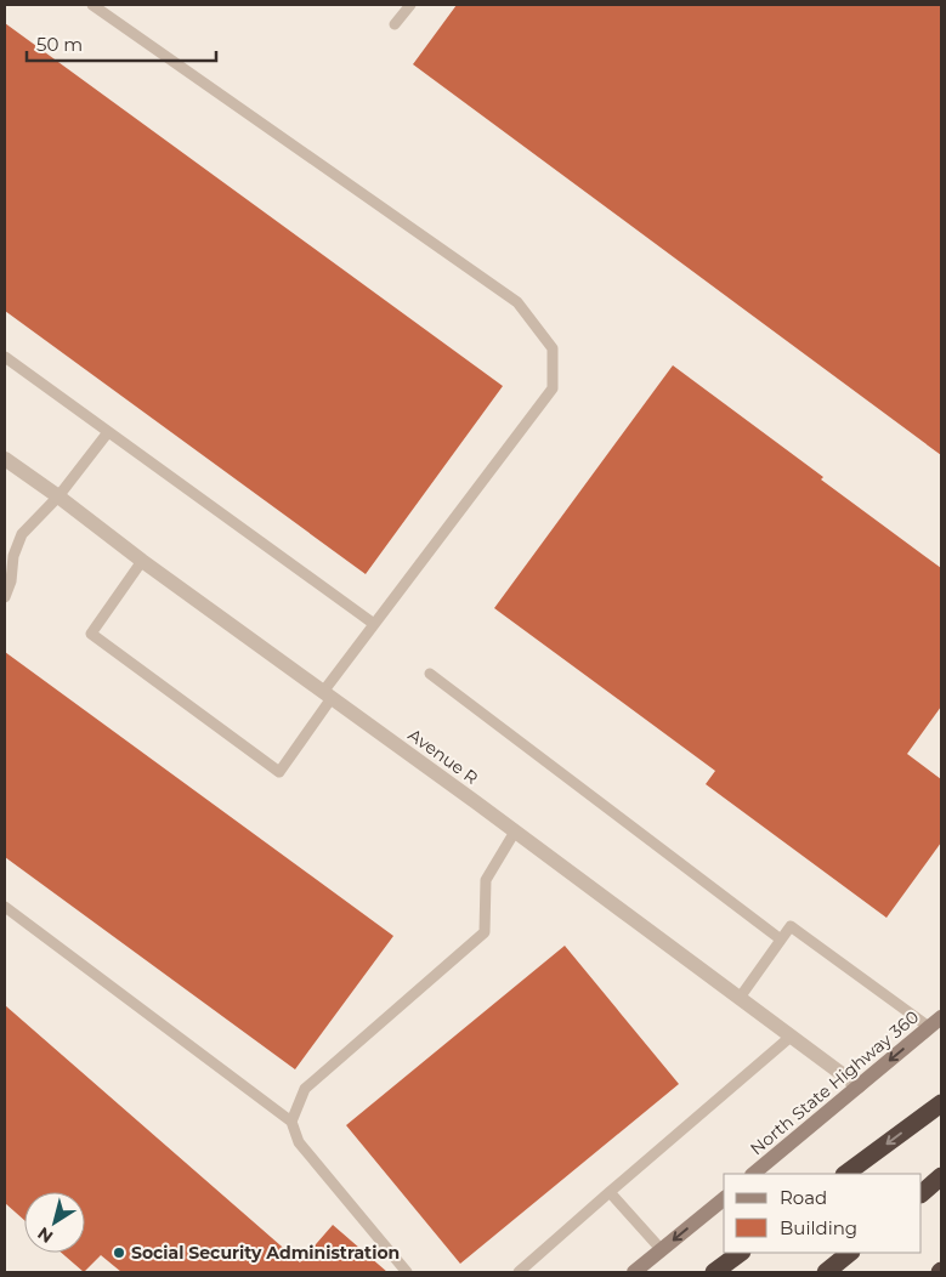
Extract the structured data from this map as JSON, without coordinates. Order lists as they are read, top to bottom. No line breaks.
{"streets":{"main road":["North State Highway 360"],"street":["Avenue R"]},"crossings":[["Avenue R","North State Highway 360"]],"one_way":["North State Highway 360"],"places":["Social Security Administration"],"legend":["Road","Building"],"scale_bar":"50 m","north":"bottom left"}
